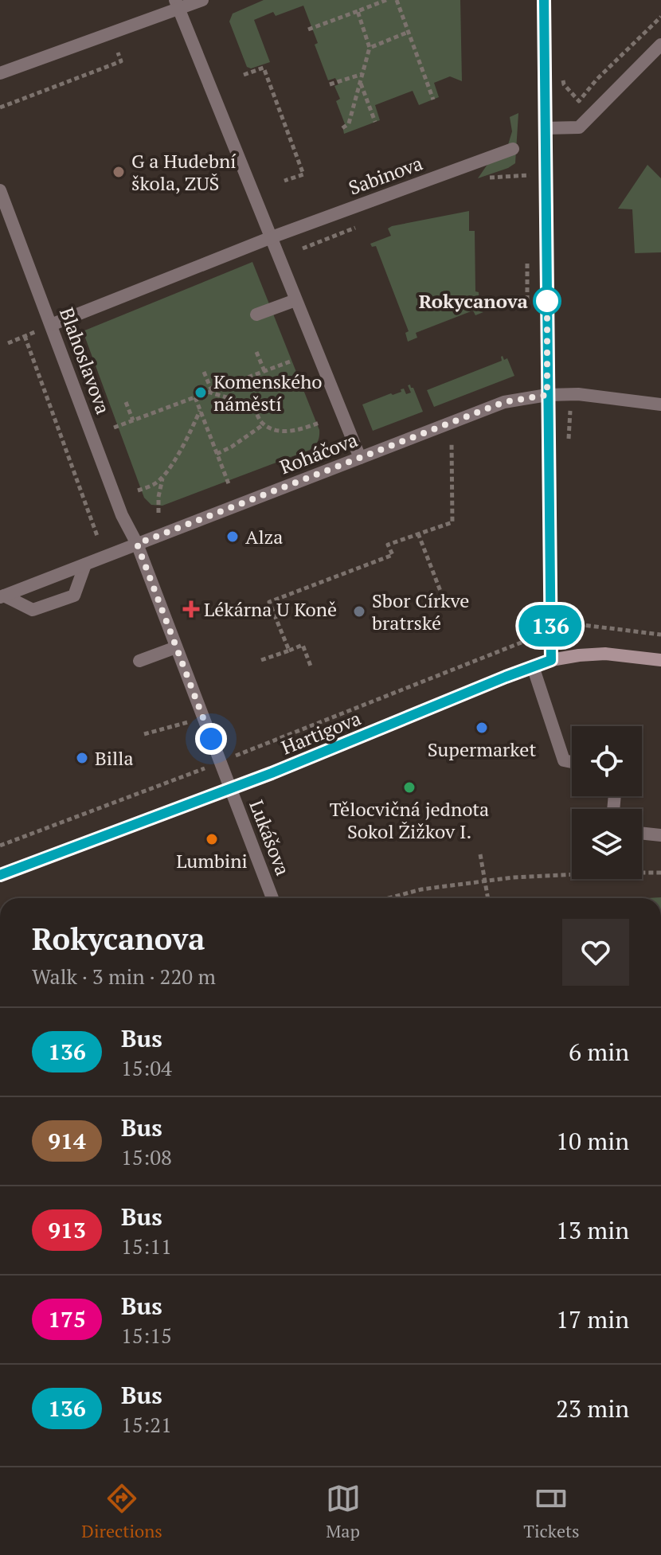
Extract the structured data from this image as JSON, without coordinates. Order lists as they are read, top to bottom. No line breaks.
{"streets":{"main road":["Hartigova"],"street":["Sabinova","Blahoslavova","Roháčova","Lukášova"]},"crossings":[["Sabinova","Blahoslavova"],["Blahoslavova","Roháčova"],["Blahoslavova","Lukášova"],["Roháčova","Lukášova"],["Hartigova","Lukášova"]],"places":{"other":["G a Hudební škola, ZUŠ","Rokycanova","Komenského náměstí","Alza","Sbor Církve bratrské","Supermarket","Billa","Tělocvičná jednota Sokol Žižkov I.","Lumbini"],"health":["Lékárna U Koně"]},"lines":["bus line 136"],"page":{"on_map":"136","heading":["Rokycanova","Walk · 3 min · 220 m"],"list":[{"mark":"136","name":"Bus","note":"15:04","value":"6 min"},{"mark":"914","name":"Bus","note":"15:08","value":"10 min"},{"mark":"913","name":"Bus","note":"15:11","value":"13 min"},{"mark":"175","name":"Bus","note":"15:15","value":"17 min"},{"mark":"136","name":"Bus","note":"15:21","value":"23 min"}],"tabs":["Directions","Map","Tickets"]}}
